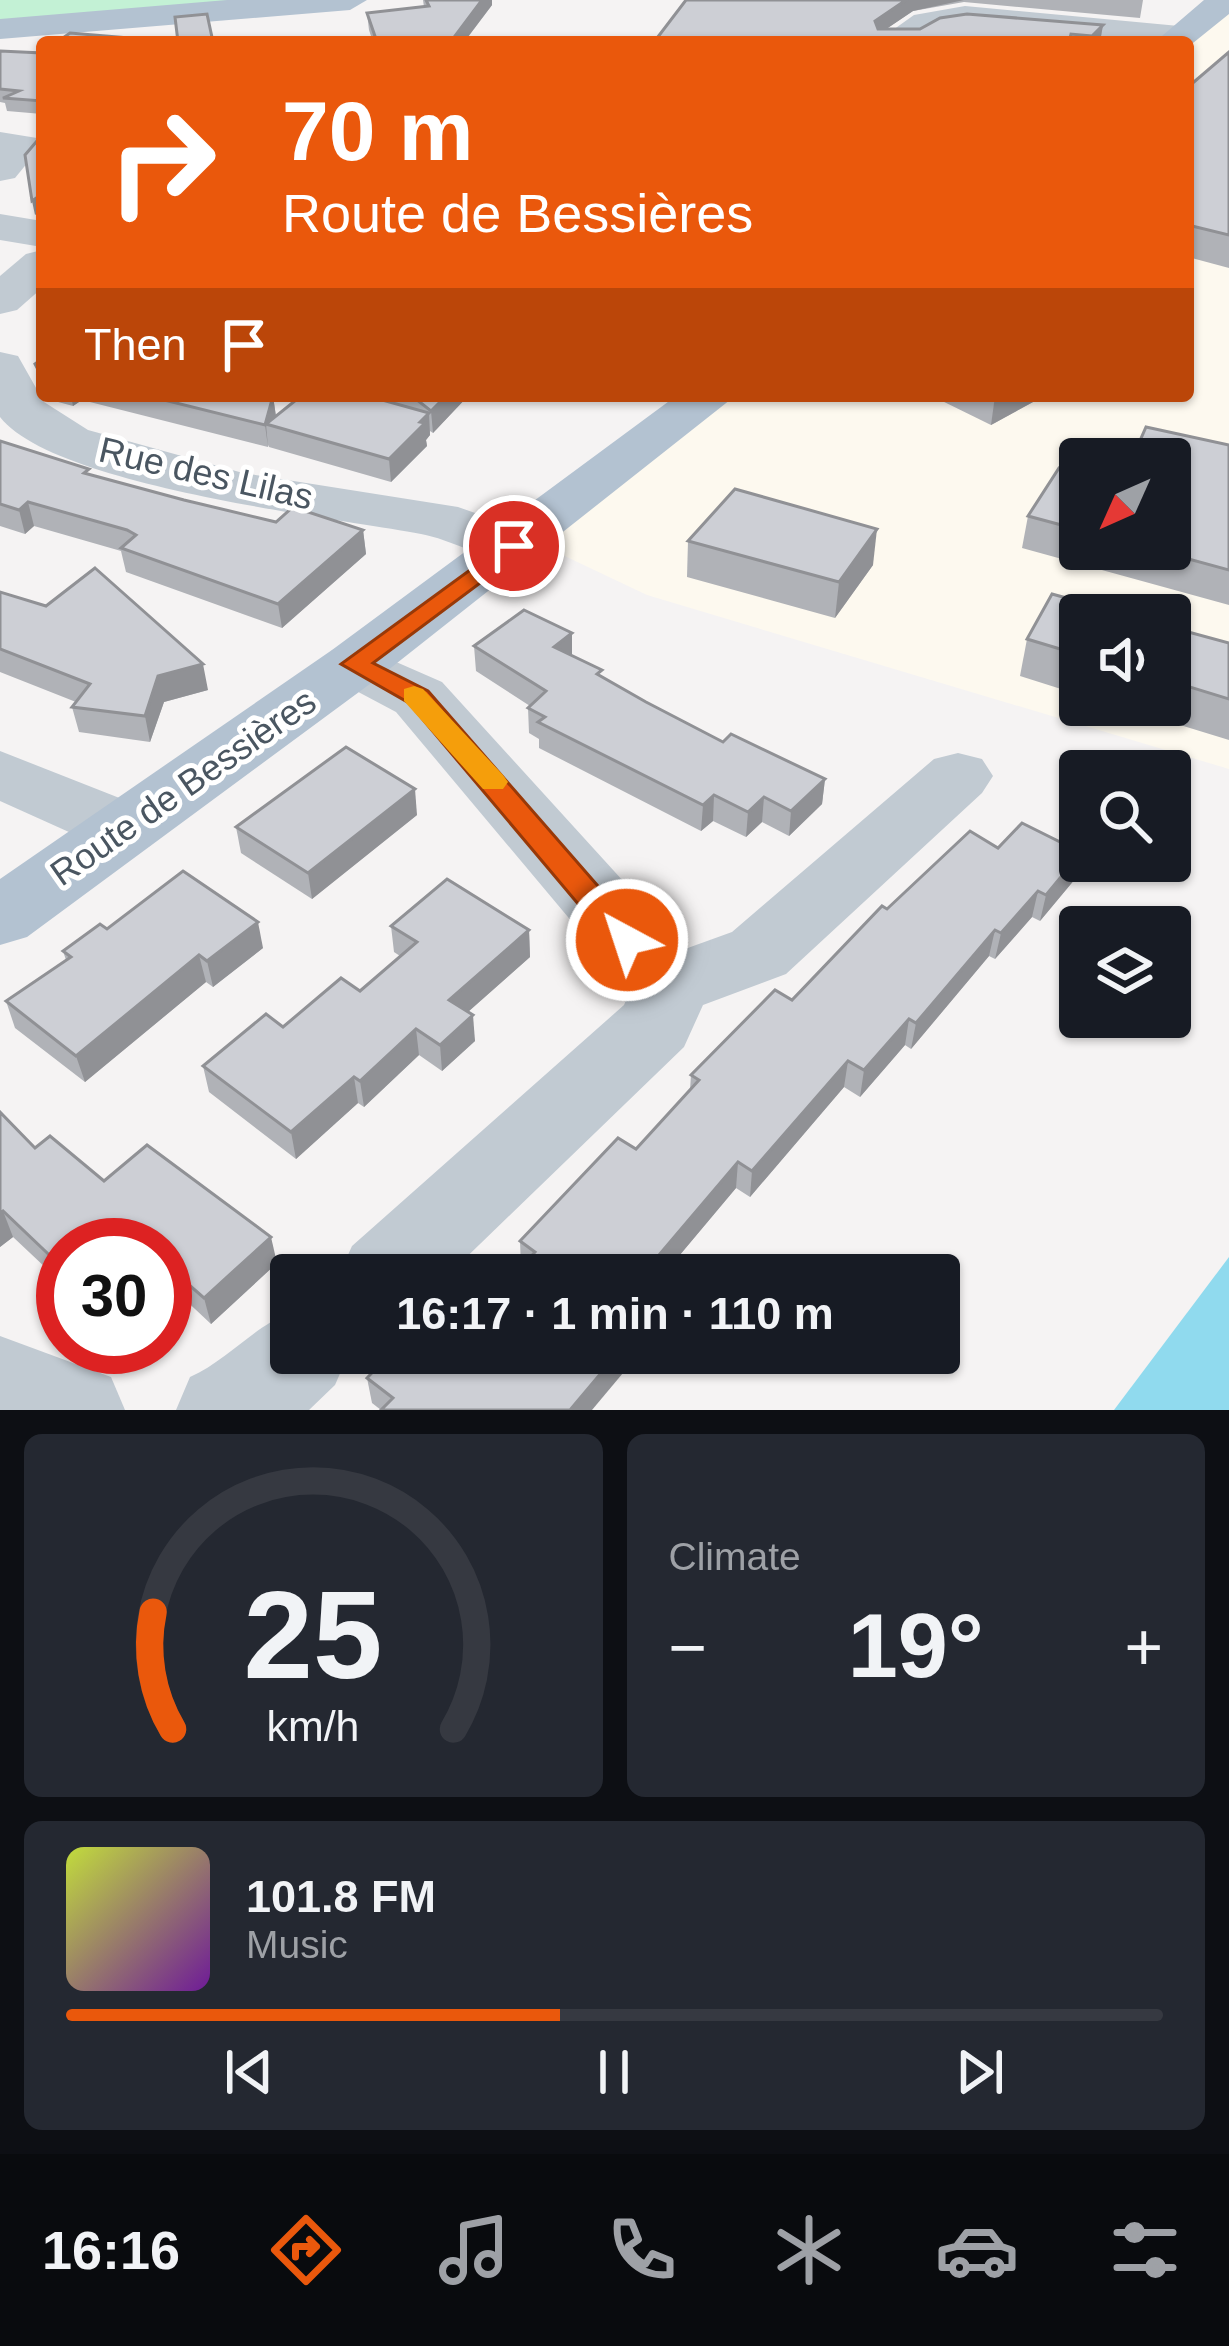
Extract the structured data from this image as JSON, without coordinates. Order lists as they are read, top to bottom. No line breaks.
{"streets":{"main road":["Route de Bessières"],"street":["Rue des Lilas"]},"crossings":[["Rue des Lilas","Route de Bessières"]],"north":"bottom left","page":{"turn":["70 m","Route de Bessières"],"then":"Then","limit":"30","trip":"16:17 · 1 min · 110 m","tile":"Climate","heat":["−","19°","+"],"song":["101.8 FM","Music"],"tabs":"16:16","gauge":["25","km/h"]}}
